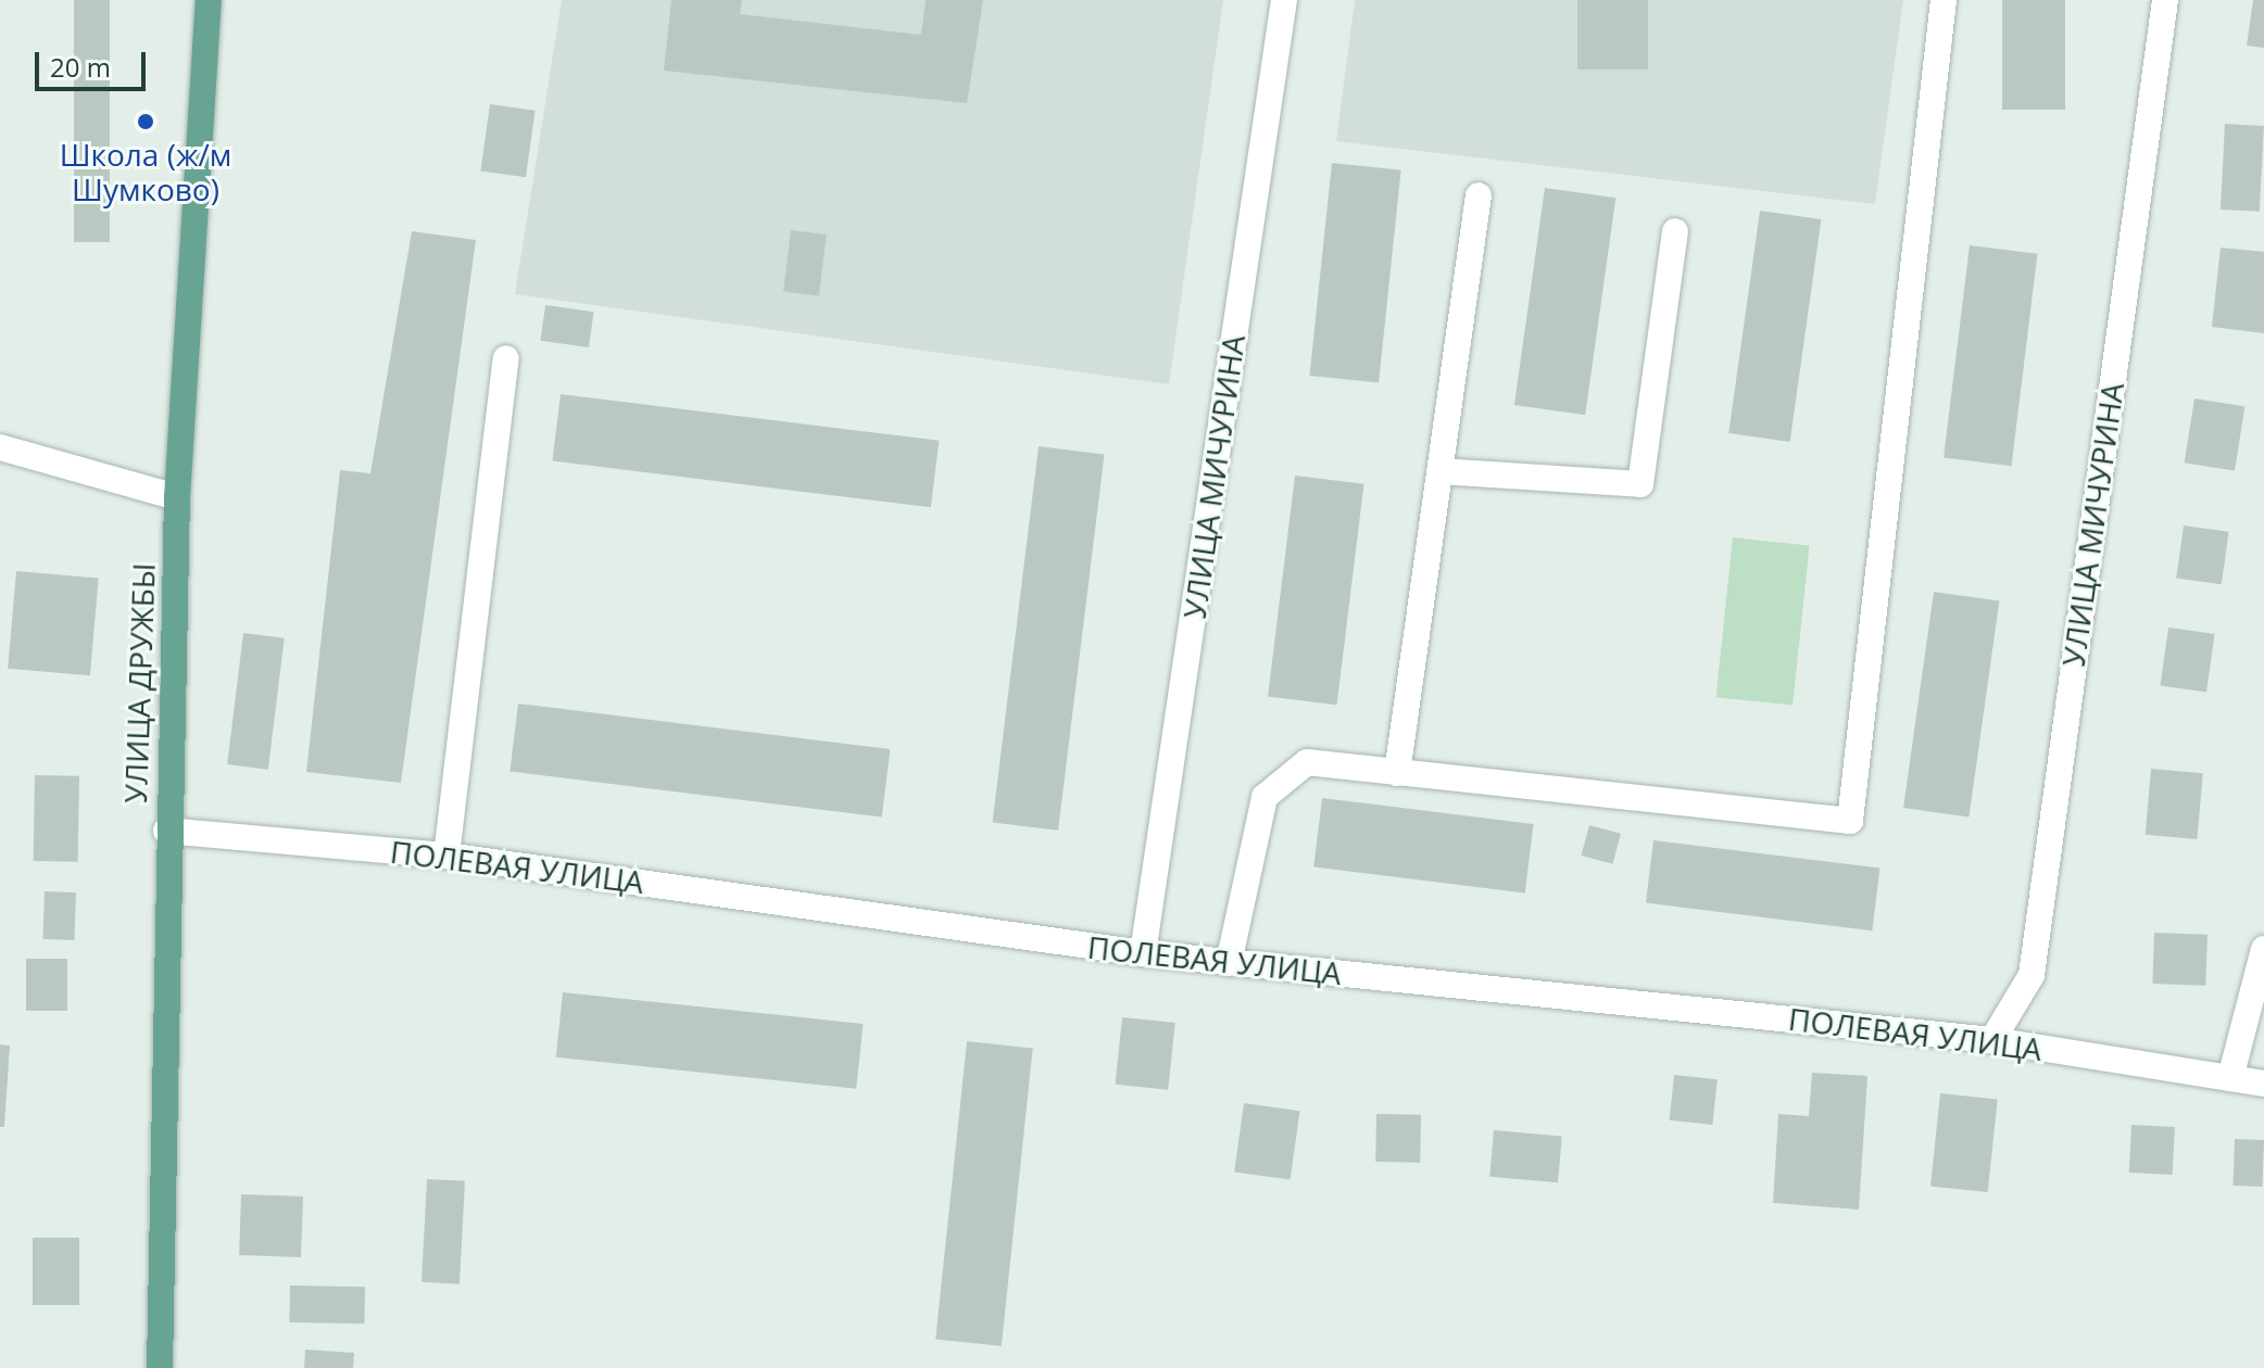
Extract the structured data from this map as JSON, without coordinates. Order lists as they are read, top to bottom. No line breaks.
{"streets":{"main road":["УЛИЦА ДРУЖБЫ"],"street":["УЛИЦА МИЧУРИНА","ПОЛЕВАЯ УЛИЦА"]},"crossings":[["УЛИЦА МИЧУРИНА","ПОЛЕВАЯ УЛИЦА"],["УЛИЦА ДРУЖБЫ","ПОЛЕВАЯ УЛИЦА"]],"places":["Школа (ж/м Шумково)"],"scale_bar":"20 m"}
